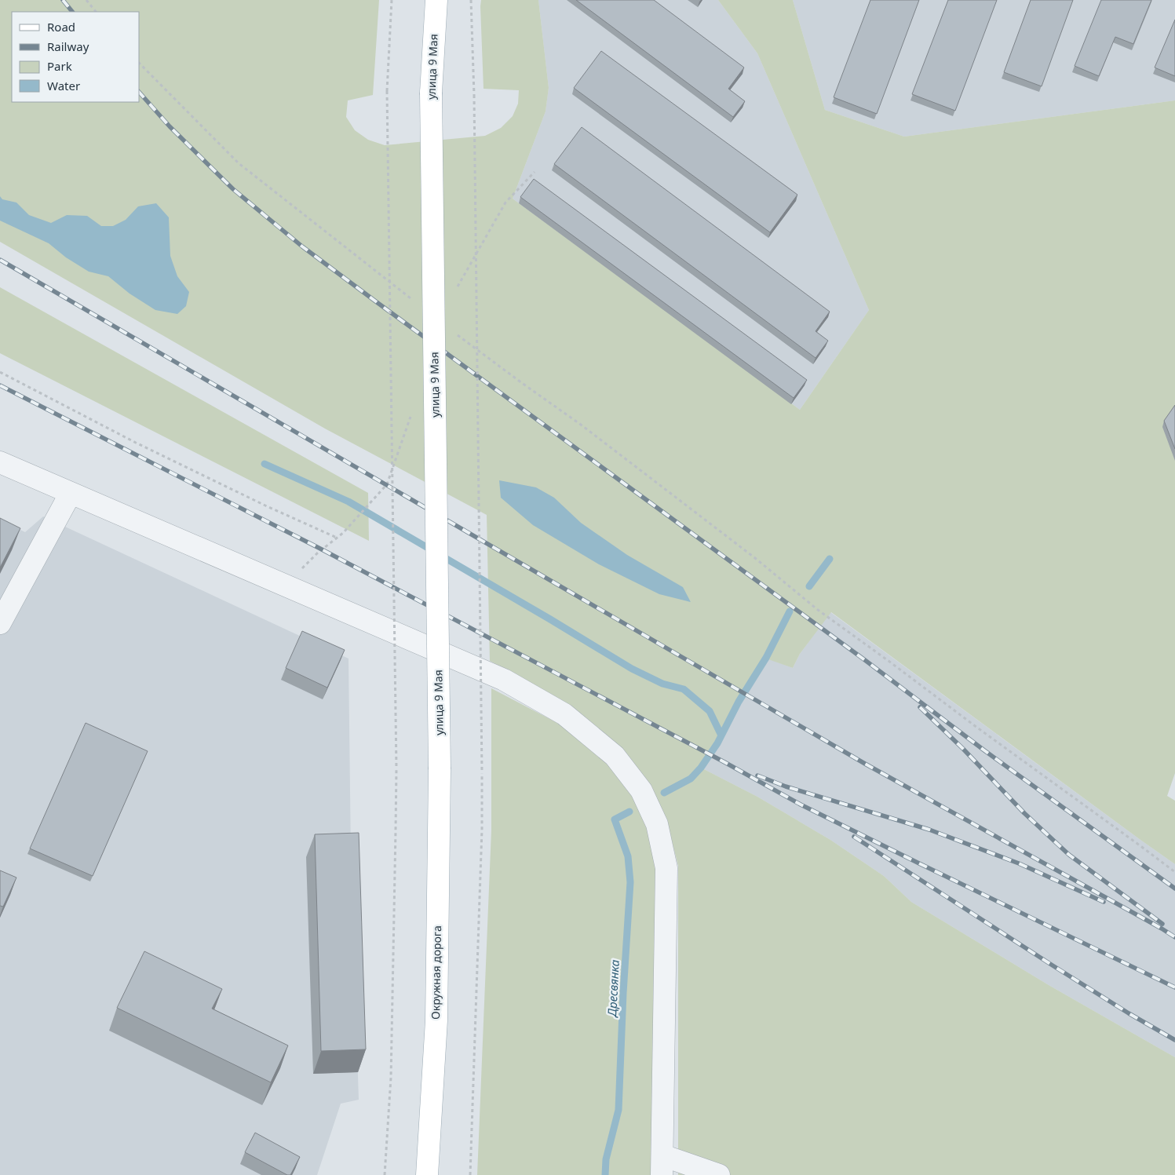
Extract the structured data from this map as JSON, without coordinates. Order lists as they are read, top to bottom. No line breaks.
{"streets":{"main road":["улица 9 Мая","Окружная дорога"]},"crossings":[["улица 9 Мая","Окружная дорога"]],"water":["Дресвянка"],"legend":["Road","Railway","Park","Water"]}
